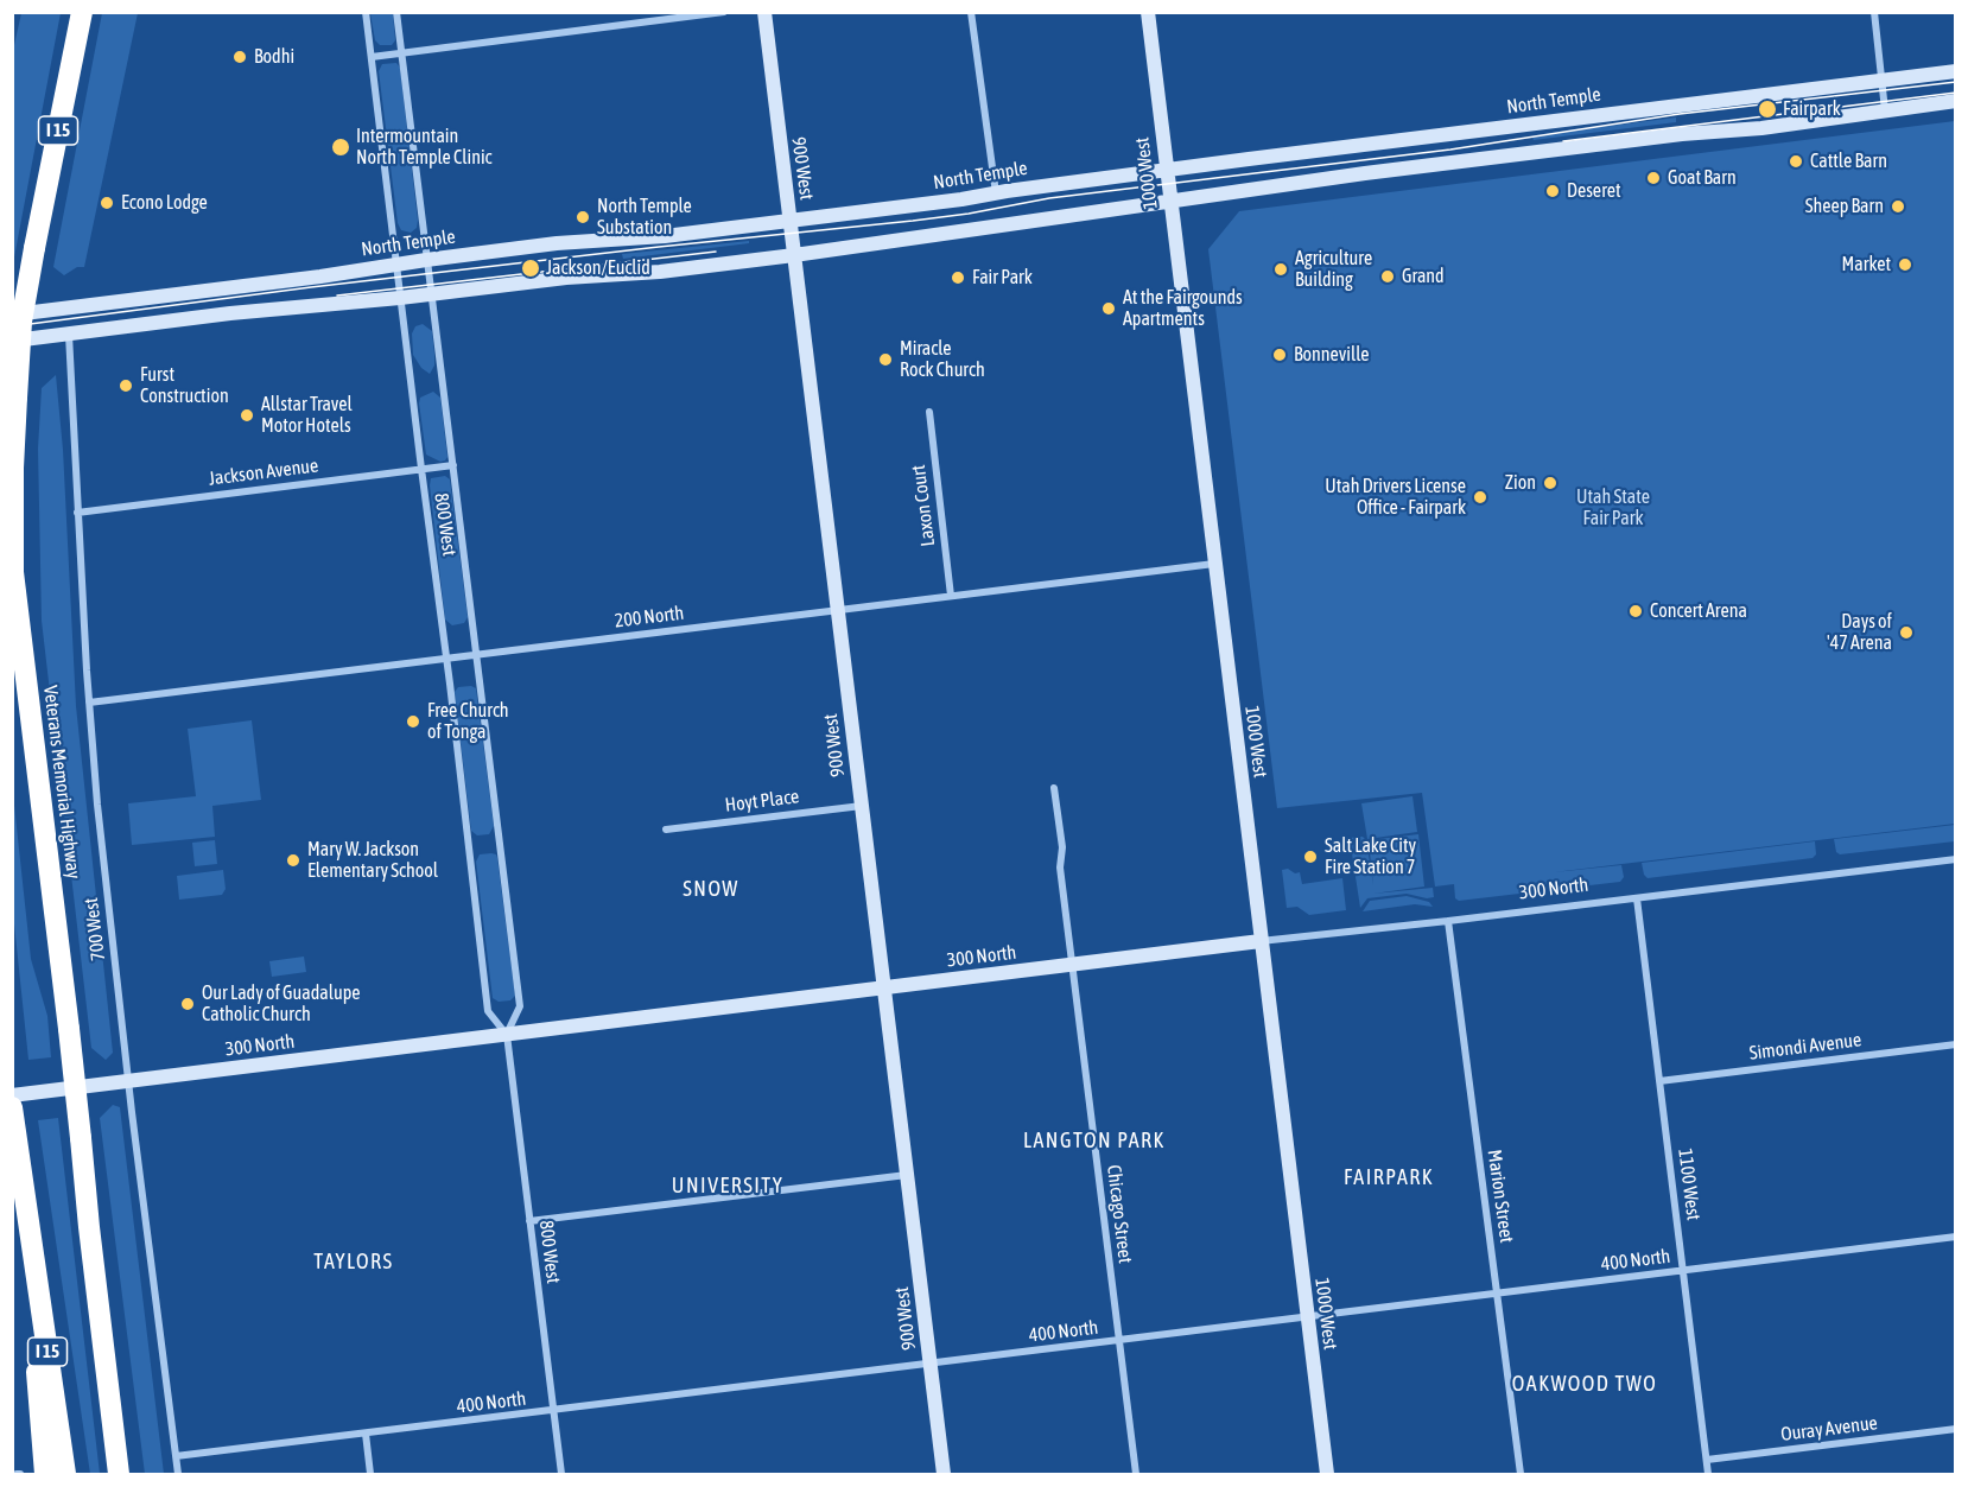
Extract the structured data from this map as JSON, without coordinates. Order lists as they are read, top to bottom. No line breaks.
{"streets":{"highway":["I 15","Veterans Memorial Highway"],"main road":["North Temple","900 West","1000 West","300 North"],"street":["Jackson Avenue","Laxon Court","800 West","200 North","Hoyt Place","700 West","Simondi Avenue","1100 West","Marion Street","Chicago Street","400 North","Ouray Avenue"]},"crossings":[["North Temple","900 West"],["North Temple","1000 West"],["North Temple","800 West"],["900 West","200 North"],["900 West","Hoyt Place"],["900 West","300 North"],["900 West","400 North"],["1000 West","200 North"],["1000 West","300 North"],["1000 West","400 North"],["Jackson Avenue","800 West"],["Jackson Avenue","700 West"],["Laxon Court","200 North"],["800 West","200 North"],["800 West","300 North"],["800 West","400 North"],["200 North","700 West"],["300 North","700 West"],["300 North","1100 West"],["300 North","Marion Street"],["300 North","Chicago Street"],["700 West","400 North"],["Simondi Avenue","1100 West"],["1100 West","400 North"],["1100 West","Ouray Avenue"],["Marion Street","400 North"],["Chicago Street","400 North"]],"districts":["SNOW","LANGTON PARK","FAIRPARK","UNIVERSITY","TAYLORS","OAKWOOD TWO"],"parks":["Utah State Fair Park"],"places":["Bodhi","Fairpark","Intermountain North Temple Clinic","Cattle Barn","Goat Barn","Deseret","Econo Lodge","Sheep Barn","North Temple Substation","Market","Jackson/Euclid","Agriculture Building","Grand","Fair Park","At the Fairgounds Apartments","Bonneville","Miracle Rock Church","Furst Construction","Allstar Travel Motor Hotels","Zion","Utah Drivers License Office - Fairpark","Concert Arena","Days of '47 Arena","Free Church of Tonga","Salt Lake City Fire Station 7","Mary W. Jackson Elementary School","Our Lady of Guadalupe Catholic Church"]}
